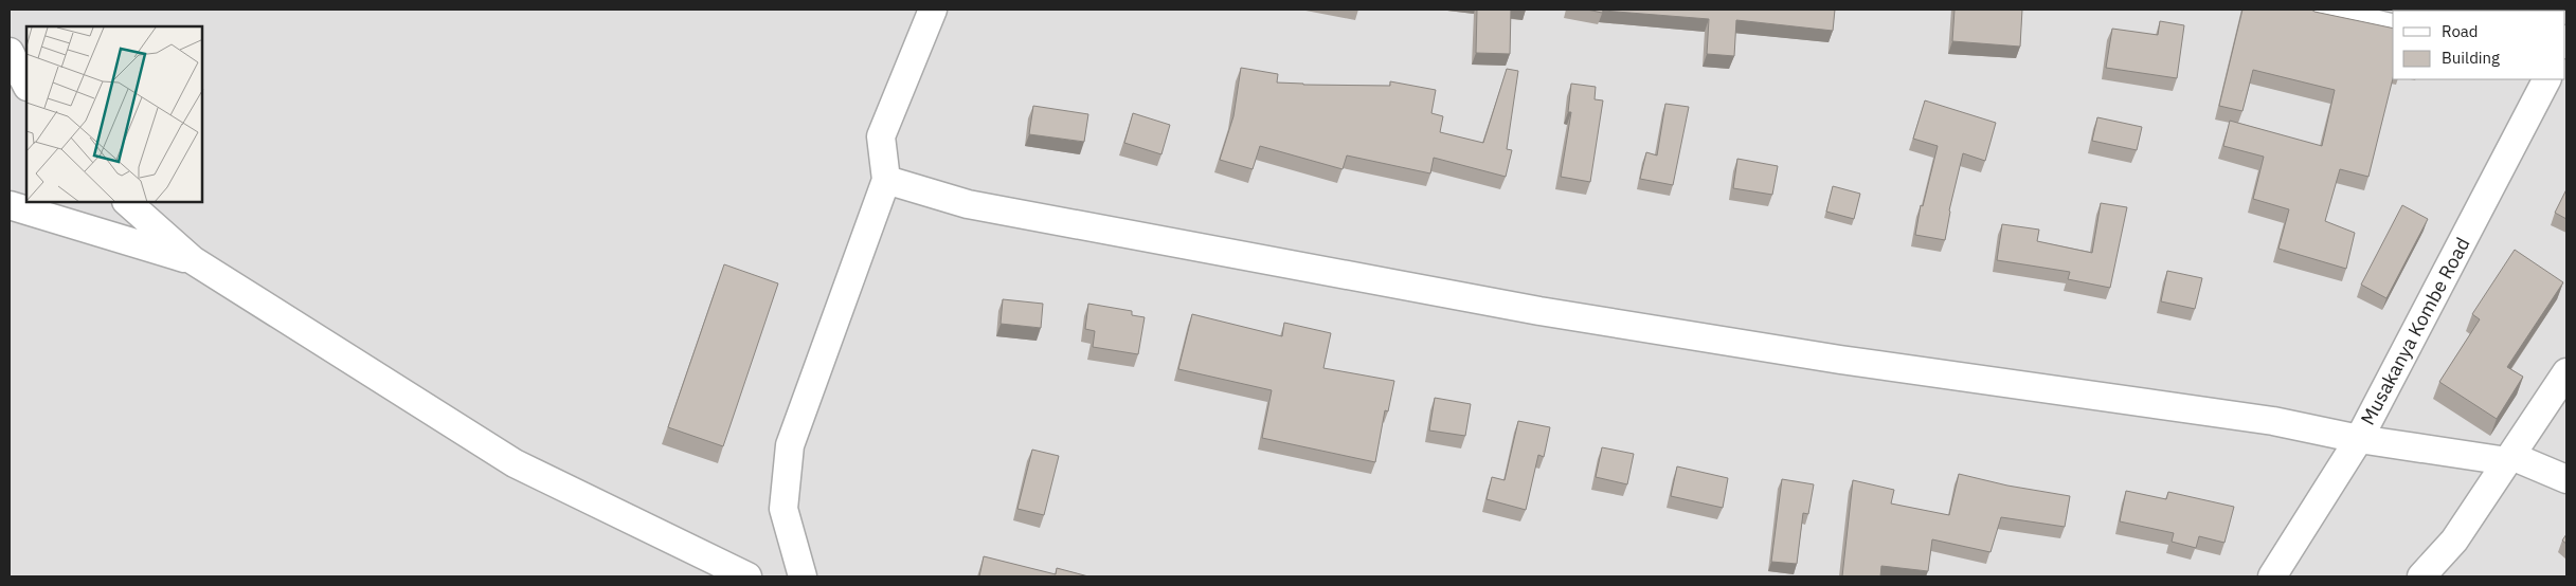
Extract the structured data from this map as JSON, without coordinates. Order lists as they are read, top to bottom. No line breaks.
{"streets":{"street":["Musakanya Kombe Road"]},"legend":["Road","Building"]}
